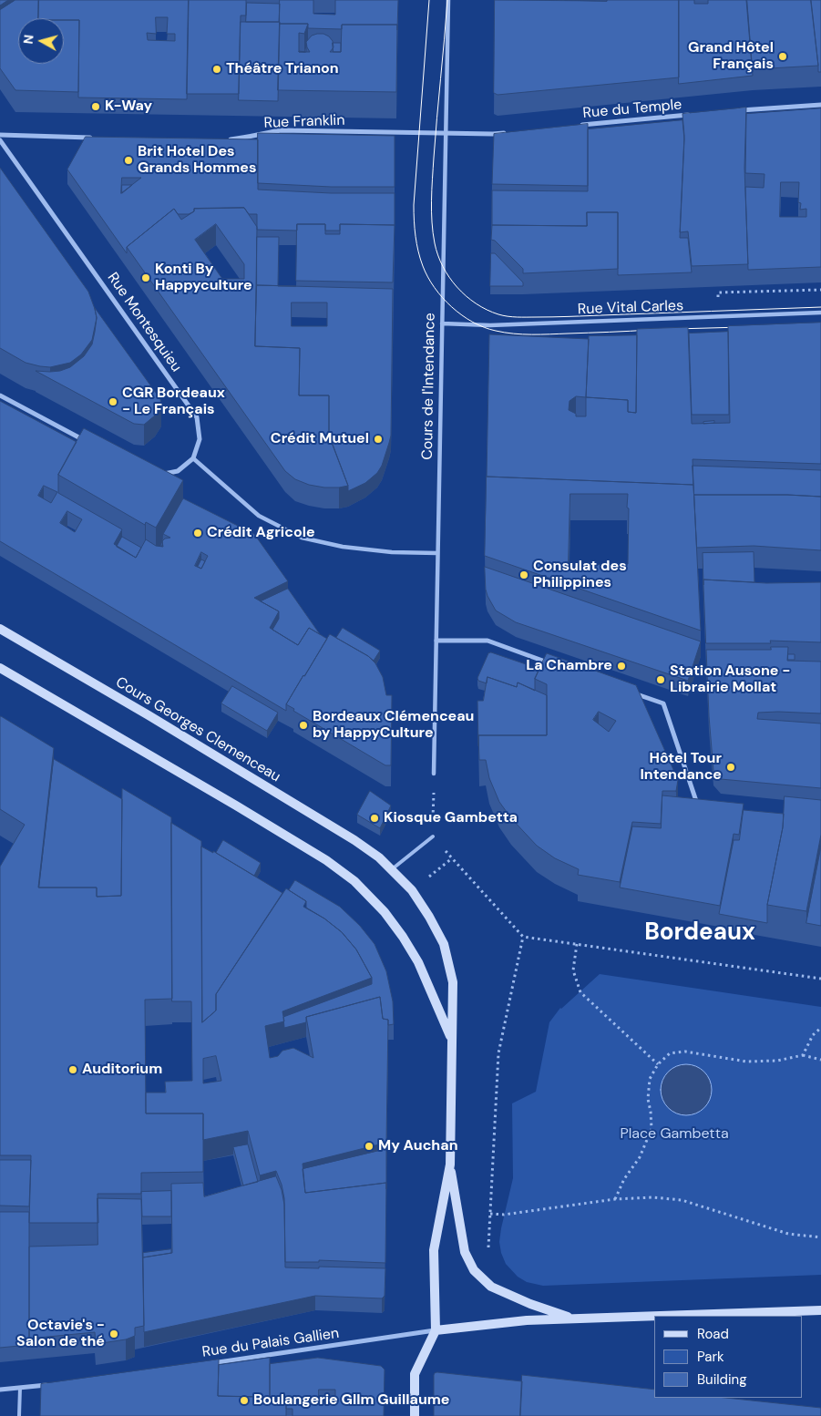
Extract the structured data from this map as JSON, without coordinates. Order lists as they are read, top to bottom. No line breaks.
{"streets":{"main road":["Cours Georges Clemenceau"],"street":["Rue du Temple","Rue Franklin","Rue Vital Carles","Rue Montesquieu","Cours de l'Intendance","Rue du Palais Gallien"]},"crossings":[["Rue Franklin","Cours de l'Intendance"],["Rue Vital Carles","Cours de l'Intendance"]],"districts":["Bordeaux"],"parks":["Place Gambetta"],"places":["Grand Hôtel Français","Théâtre Trianon","K-Way","Brit Hotel Des Grands Hommes","Konti By Happyculture","CGR Bordeaux - Le Français","Crédit Mutuel","Crédit Agricole","Consulat des Philippines","La Chambre","Station Ausone - Librairie Mollat","Bordeaux Clémenceau by HappyCulture","Hôtel Tour Intendance","Kiosque Gambetta","Auditorium","My Auchan","Octavie's - Salon de thé","Boulangerie Gllm Guillaume"],"legend":["Road","Park","Building"],"north":"left"}
